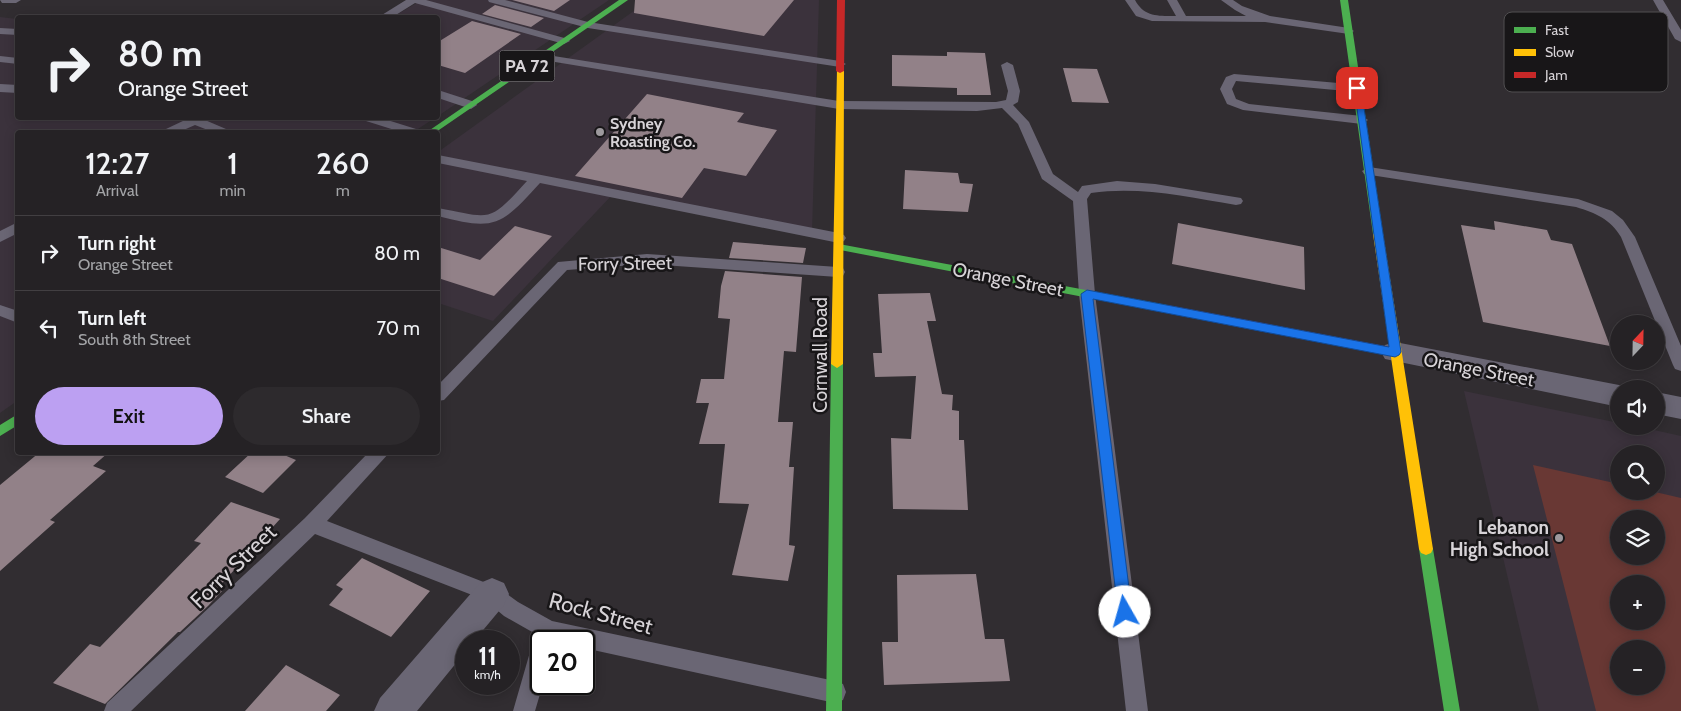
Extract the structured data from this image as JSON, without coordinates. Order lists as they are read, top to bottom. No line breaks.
{"streets":{"main road":["PA 72","Orange Street","Cornwall Road"],"lane":["Forry Street","Rock Street"]},"crossings":[["Forry Street","Cornwall Road"],["Forry Street","Rock Street"],["Orange Street","Cornwall Road"],["Cornwall Road","Rock Street"]],"places":["Sydney Roasting Co.","Lebanon High School"],"legend":["Fast","Slow","Jam"],"north":"top","page":{"turn":["80 m","Orange Street"],"eta":["12:27","Arrival","1","min","260","m"],"list":[{"name":"Turn right","note":"Orange Street","value":"80 m"},{"name":"Turn left","note":"South 8th Street","value":"70 m"}],"map_buttons":["+","−"],"buttons":["Exit","Share"],"speed":"11 km/h","limit":"20"}}
